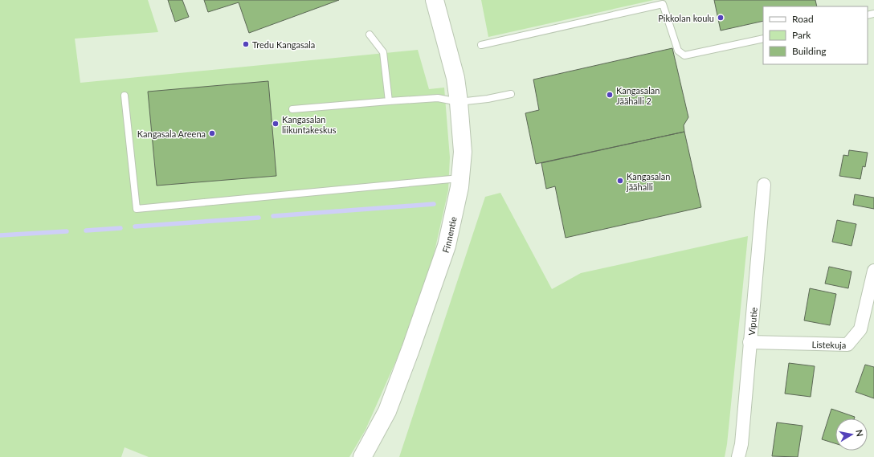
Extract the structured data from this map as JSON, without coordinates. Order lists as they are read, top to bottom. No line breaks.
{"streets":{"street":["Finnentie","Viputie","Listekuja"]},"crossings":[["Viputie","Listekuja"]],"places":["Pikkolan koulu","Tredu Kangasala","Kangasalan Jäähalli 2","Kangasalan liikuntakeskus","Kangasala Areena","Kangasalan jäähalli"],"legend":["Road","Park","Building"],"north":"right"}
